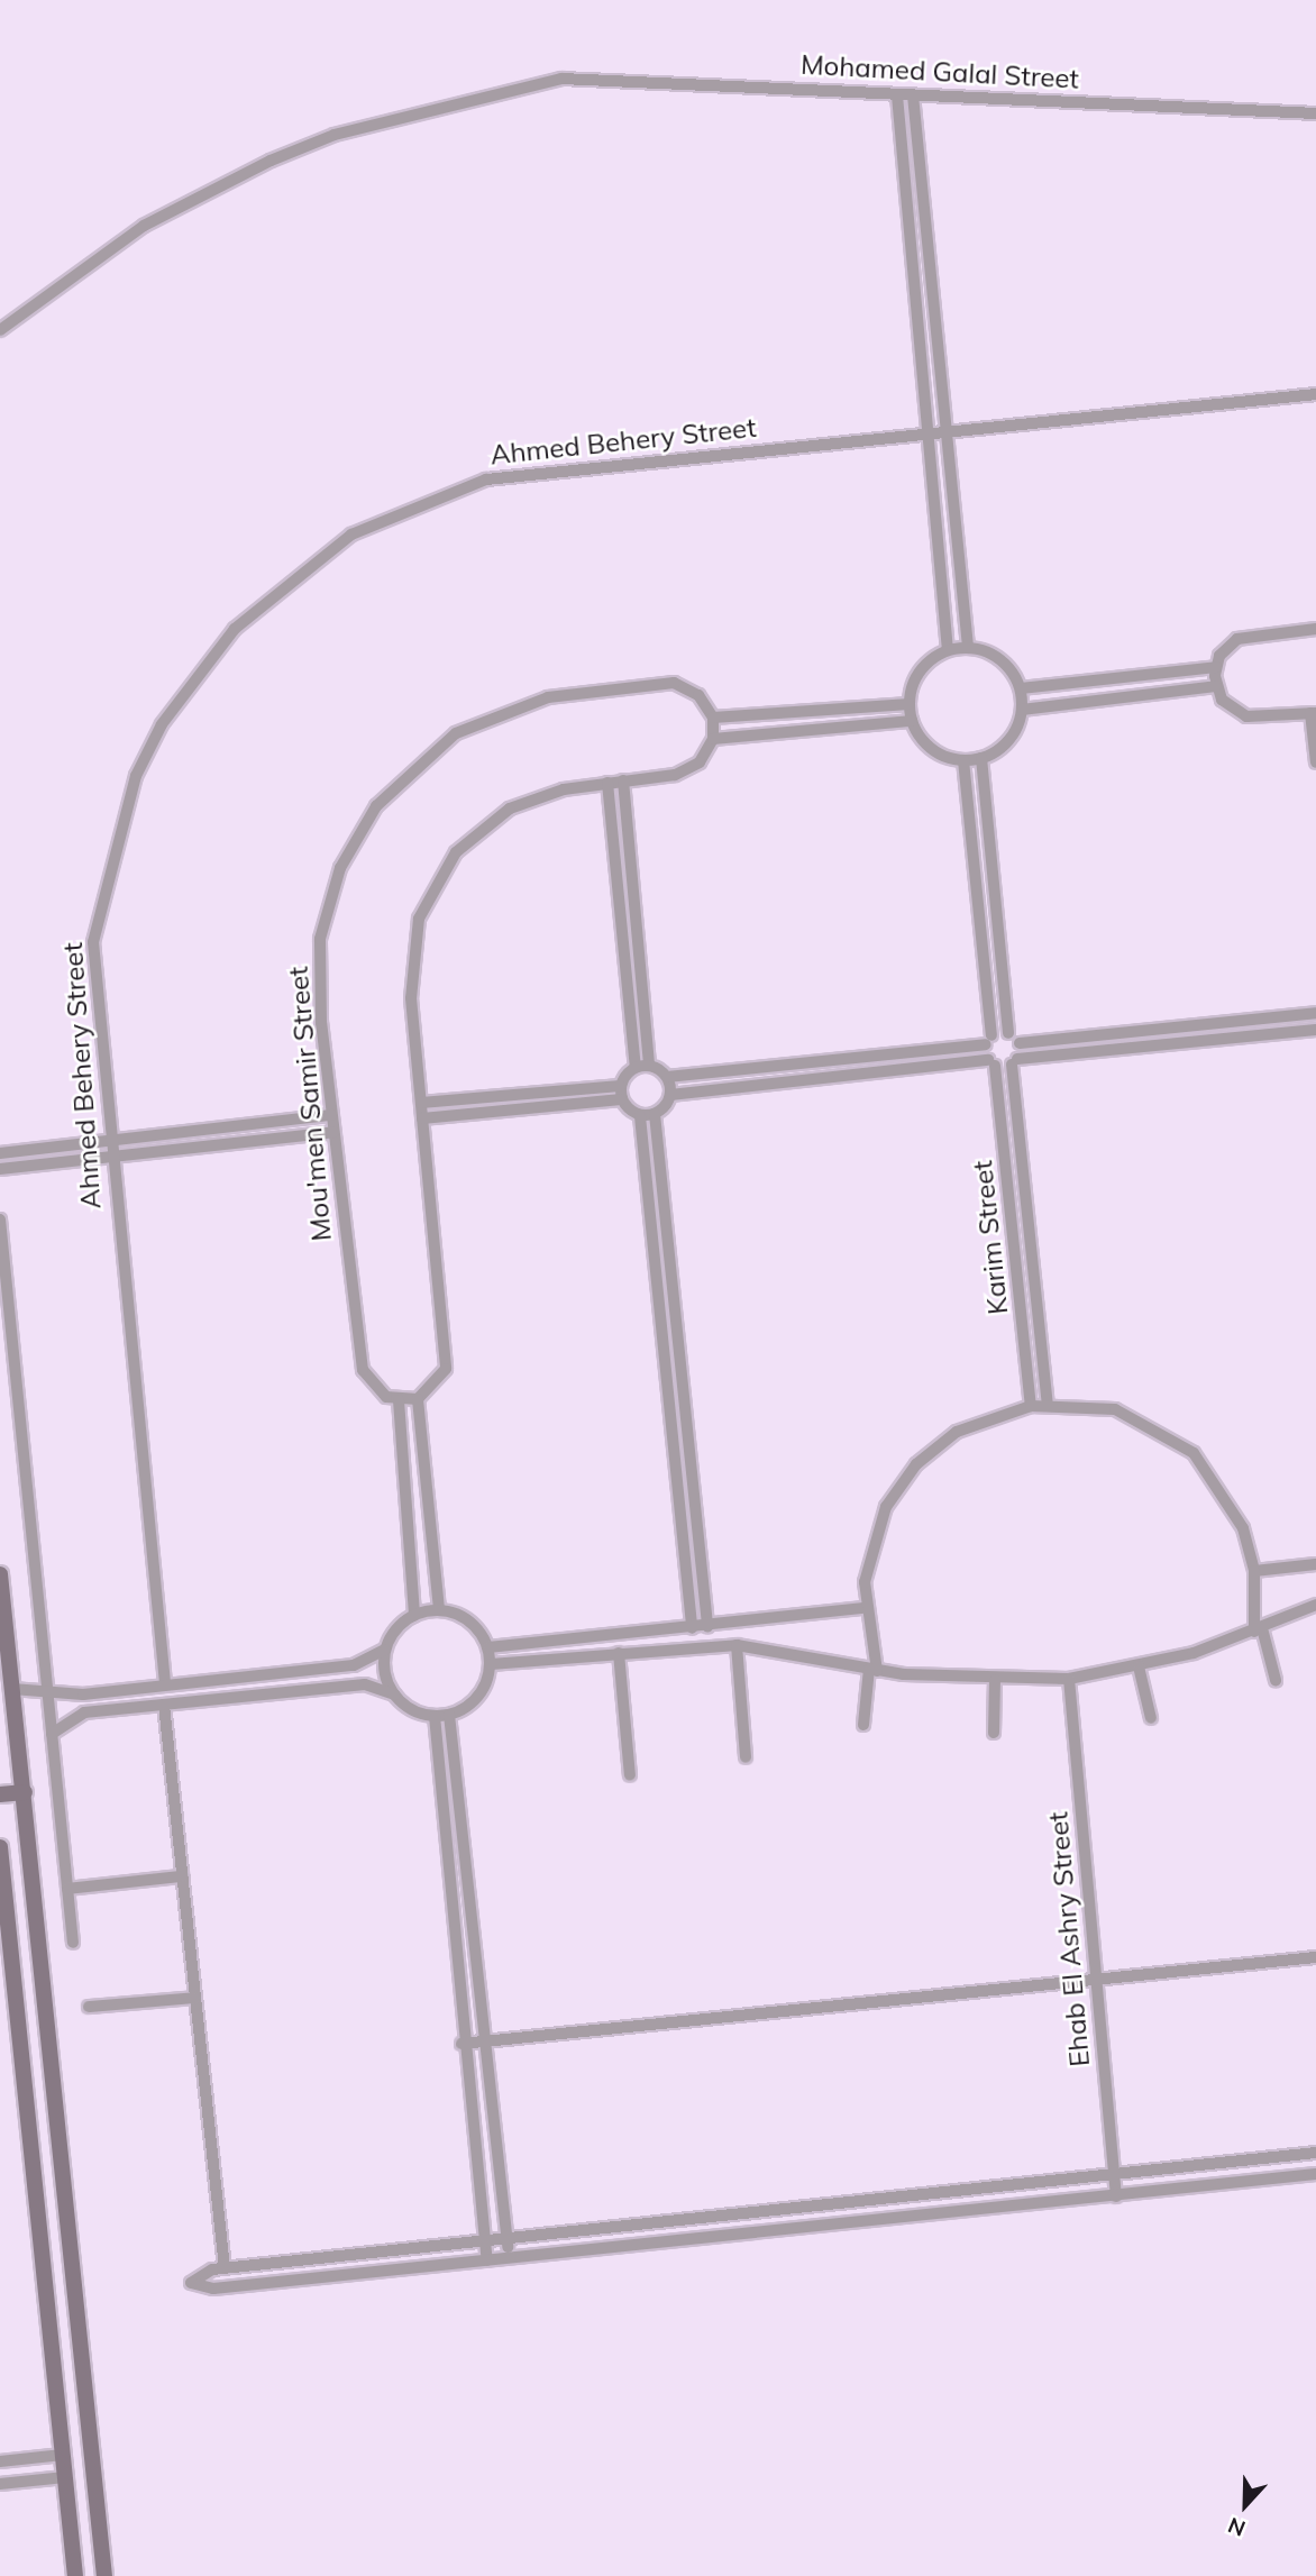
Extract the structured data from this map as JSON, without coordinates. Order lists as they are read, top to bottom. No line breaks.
{"streets":{"street":["Mohamed Galal Street","Ahmed Behery Street","Mou'men Samir Street","Karim Street","Ehab El Ashry Street"]},"north":"bottom"}
